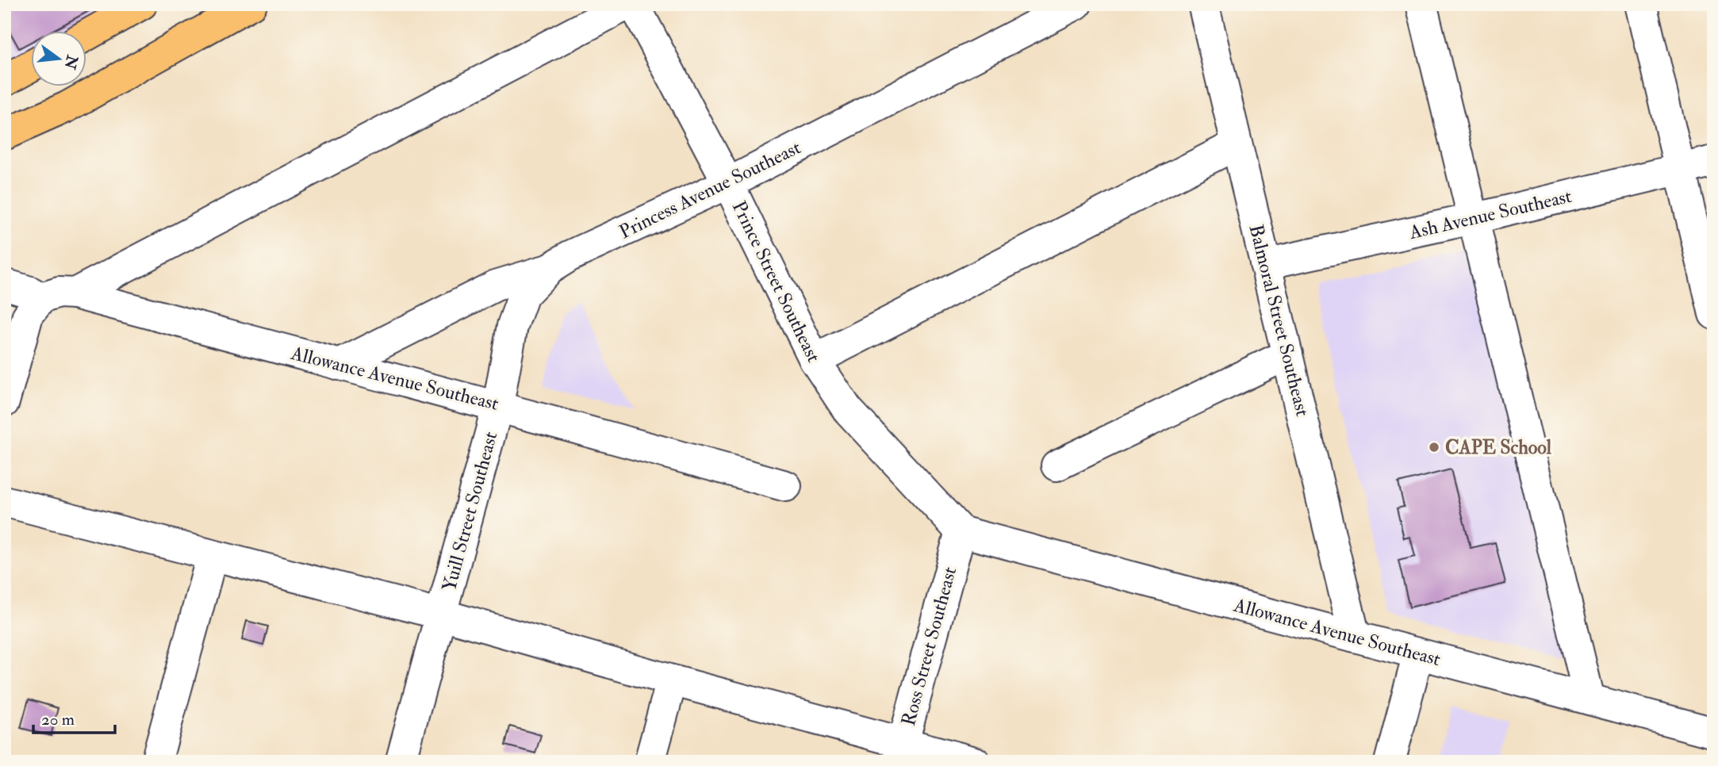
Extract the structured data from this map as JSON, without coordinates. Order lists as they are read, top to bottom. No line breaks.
{"streets":{"street":["Princess Avenue Southeast","Ash Avenue Southeast","Prince Street Southeast","Balmoral Street Southeast","Allowance Avenue Southeast","Yuill Street Southeast","Ross Street Southeast"]},"crossings":[["Princess Avenue Southeast","Prince Street Southeast"],["Princess Avenue Southeast","Allowance Avenue Southeast"],["Princess Avenue Southeast","Yuill Street Southeast"],["Ash Avenue Southeast","Balmoral Street Southeast"],["Prince Street Southeast","Allowance Avenue Southeast"],["Prince Street Southeast","Ross Street Southeast"],["Balmoral Street Southeast","Allowance Avenue Southeast"],["Allowance Avenue Southeast","Yuill Street Southeast"],["Allowance Avenue Southeast","Ross Street Southeast"]],"places":["CAPE School"],"scale_bar":"20 m","north":"right"}
